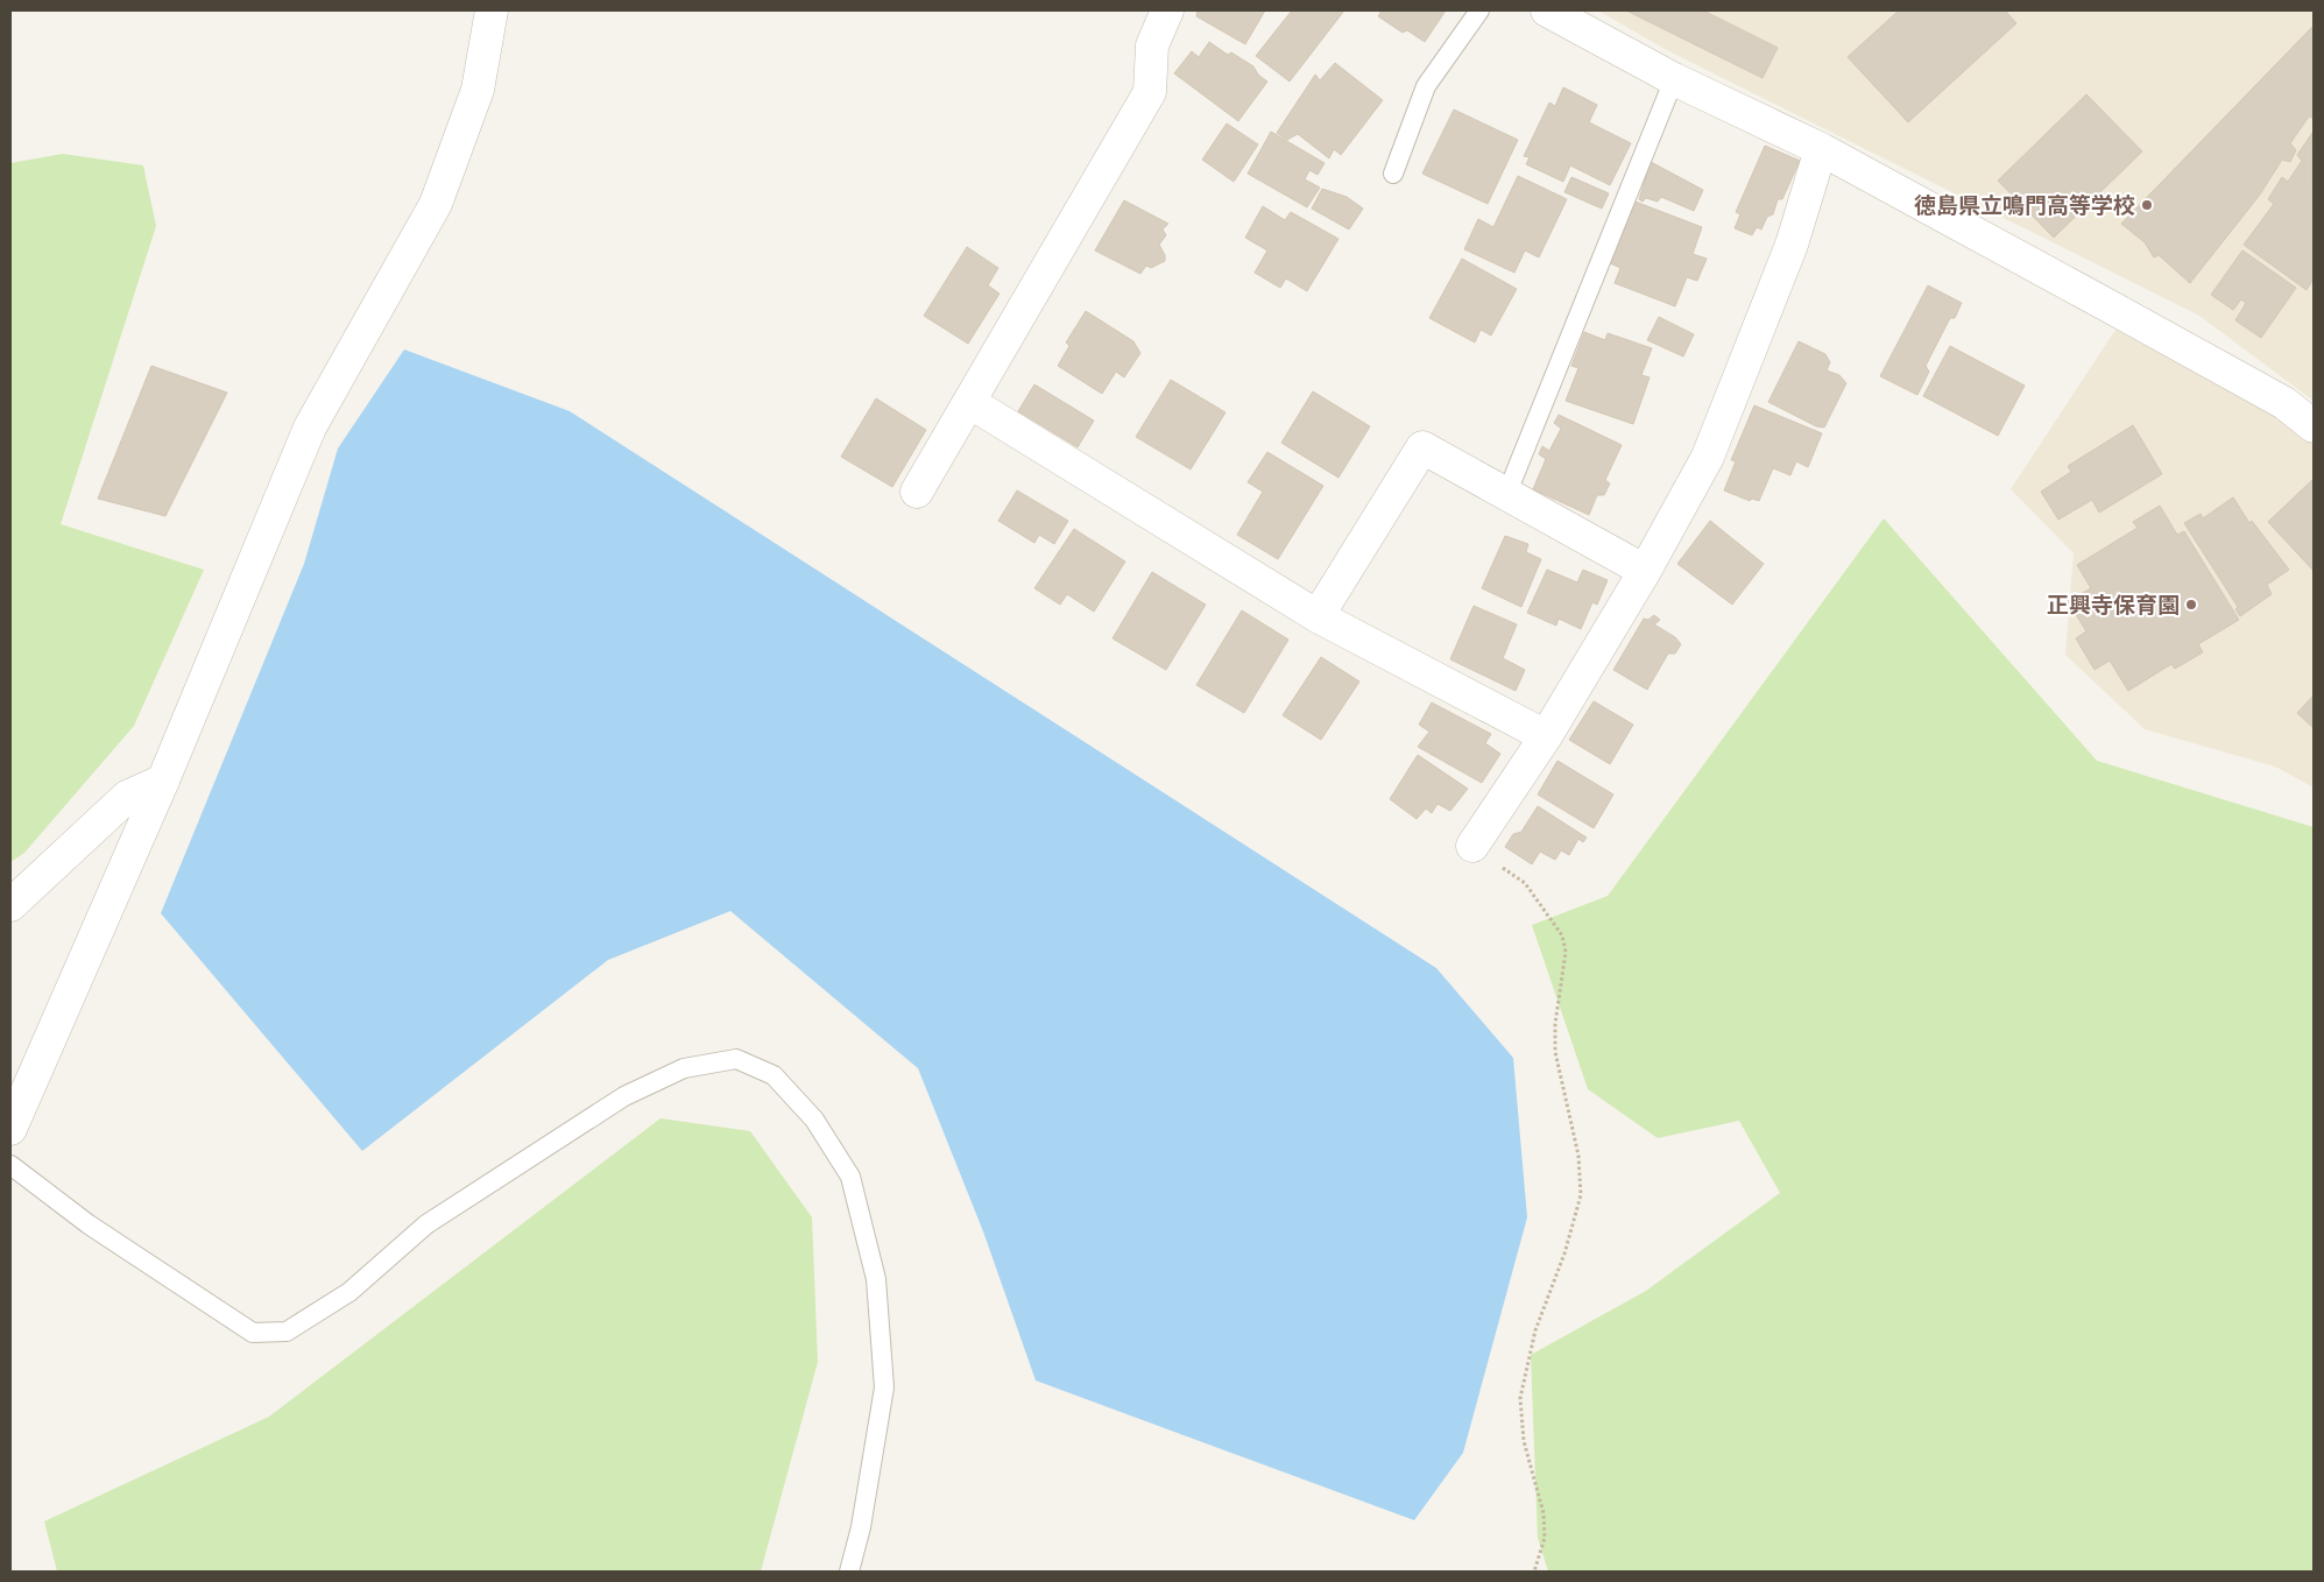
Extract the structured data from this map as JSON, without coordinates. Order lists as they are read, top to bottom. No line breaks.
{"places":["徳島県立鳴門高等学校","正興寺保育園"]}
